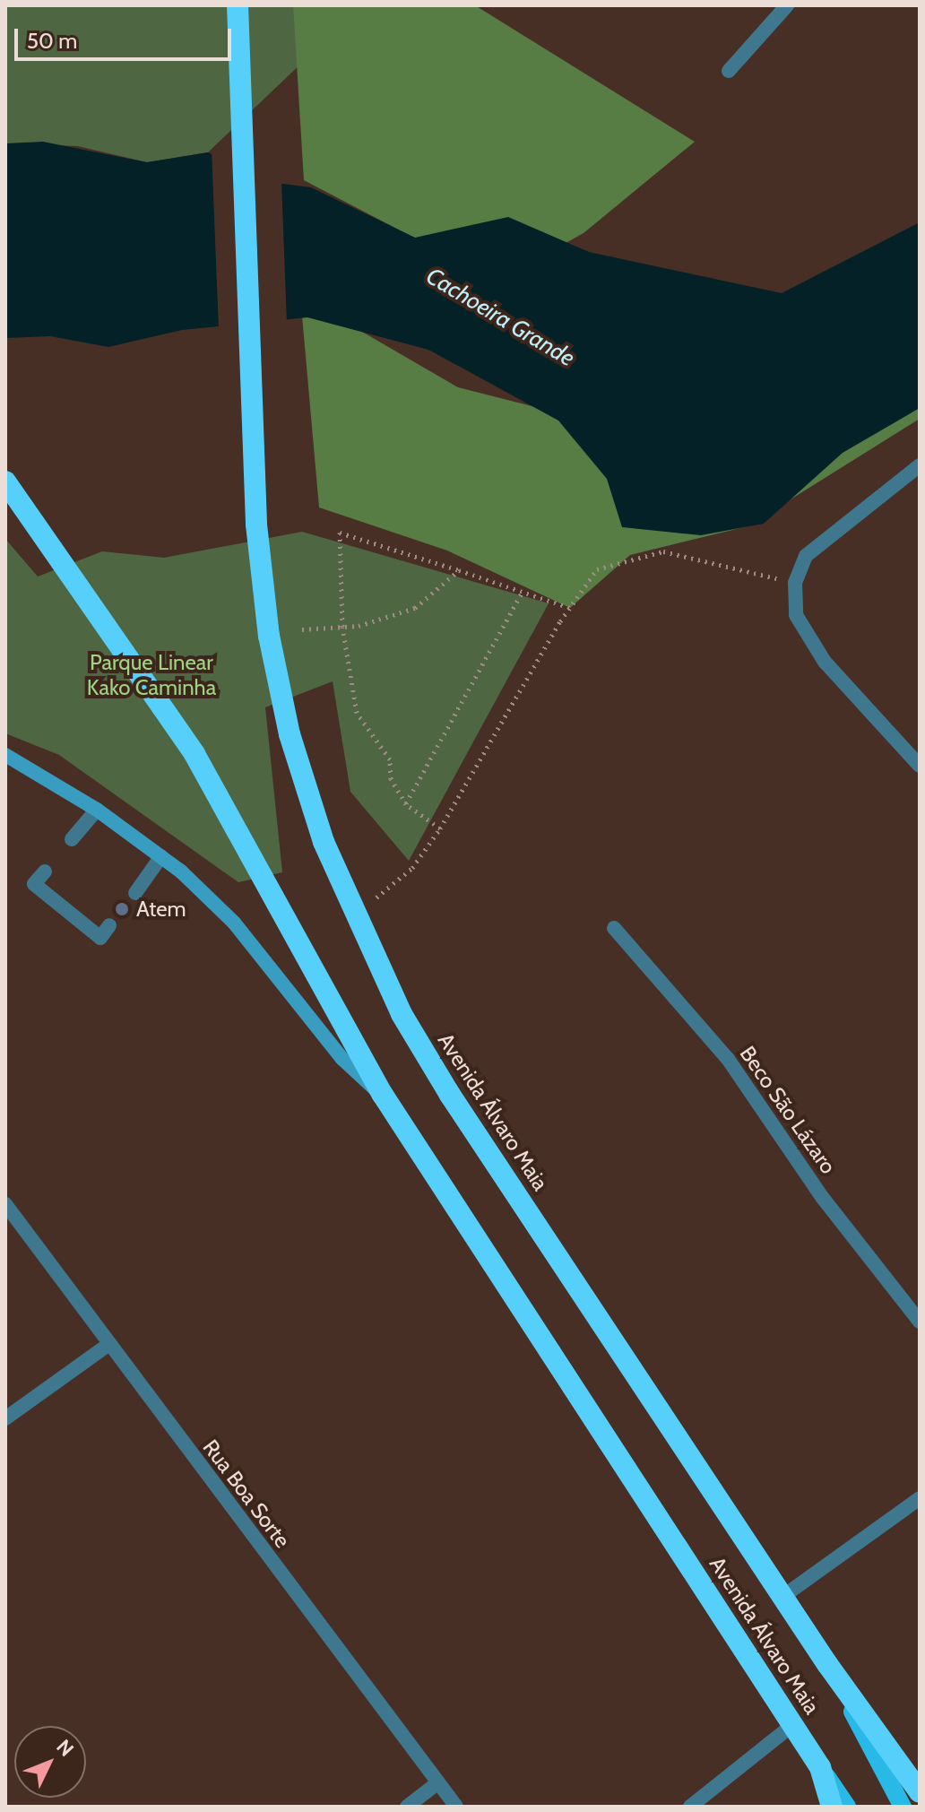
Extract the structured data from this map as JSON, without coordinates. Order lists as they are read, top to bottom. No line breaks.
{"streets":{"highway":["Avenida Álvaro Maia"],"street":["Beco São Lázaro","Rua Boa Sorte"]},"water":["Cachoeira Grande"],"parks":["Parque Linear Kako Caminha"],"places":["Atem"],"scale_bar":"50 m","north":"top right"}
